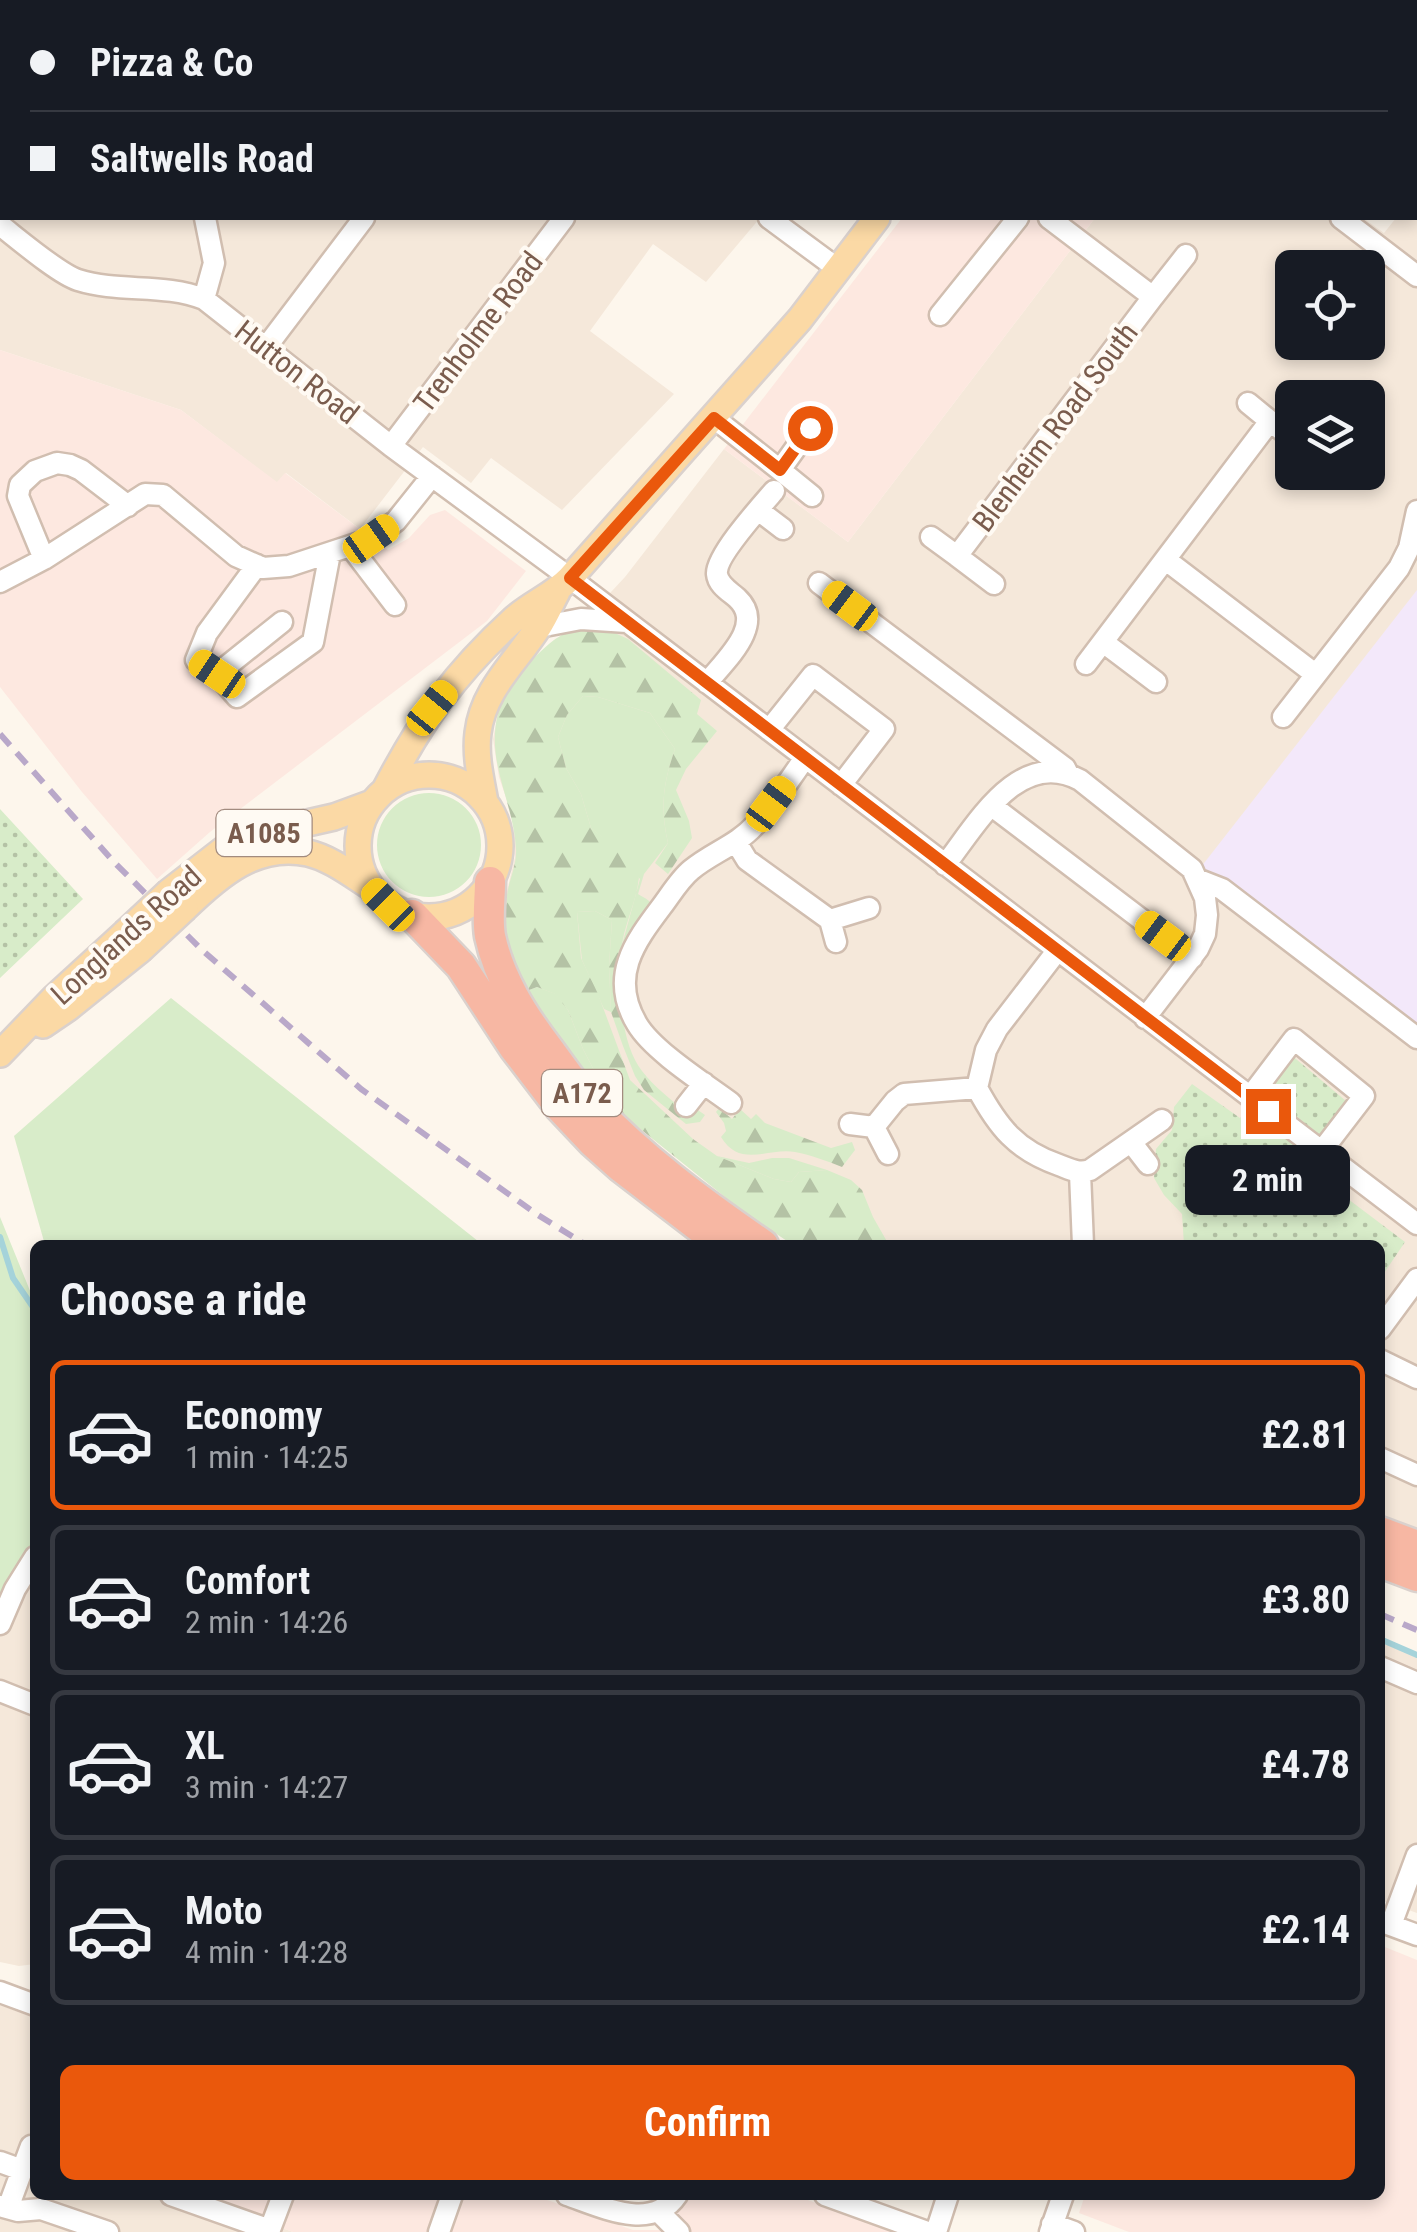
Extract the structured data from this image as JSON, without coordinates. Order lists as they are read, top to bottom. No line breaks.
{"streets":{"highway":["A172"],"main road":["A1085","Longlands Road"],"street":["Trenholme Road","Hutton Road","Blenheim Road South"]},"crossings":[["Trenholme Road","Hutton Road"],["Longlands Road","A172"]],"page":{"banner":["Pizza & Co","Saltwells Road"],"bubble":"2 min","heading":"Choose a ride","list":[{"name":"Economy","note":"1 min · 14:25","value":"£2.81"},{"name":"Comfort","note":"2 min · 14:26","value":"£3.80"},{"name":"XL","note":"3 min · 14:27","value":"£4.78"},{"name":"Moto","note":"4 min · 14:28","value":"£2.14"}],"buttons":"Confirm"}}
